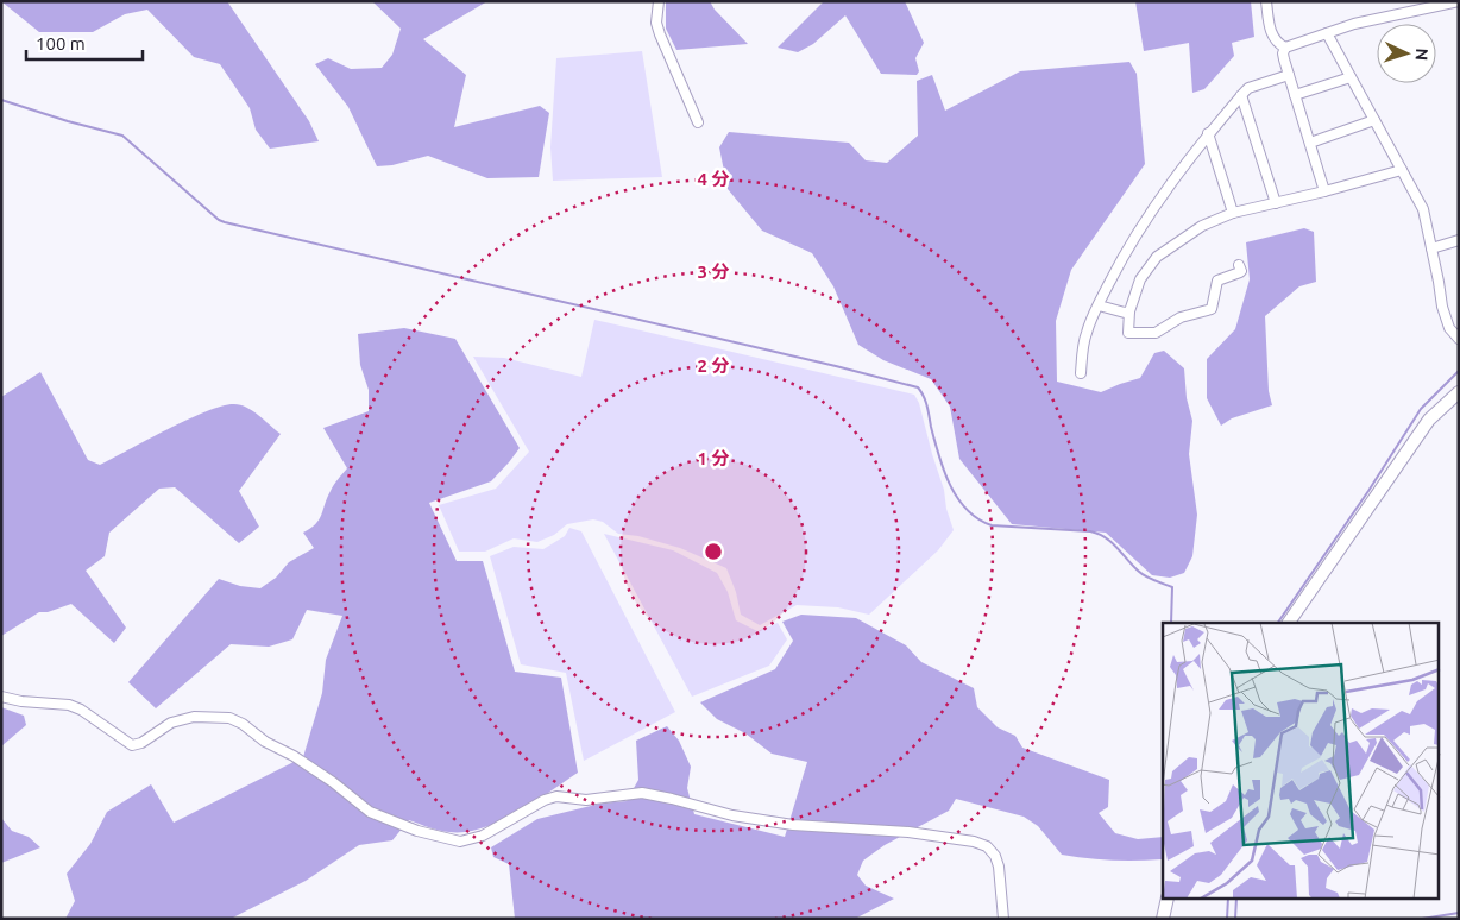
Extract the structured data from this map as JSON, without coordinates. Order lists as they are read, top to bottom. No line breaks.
{"scale_bar":"100 m","north":"right","rings":["4 分","3 分","2 分","1 分"]}
